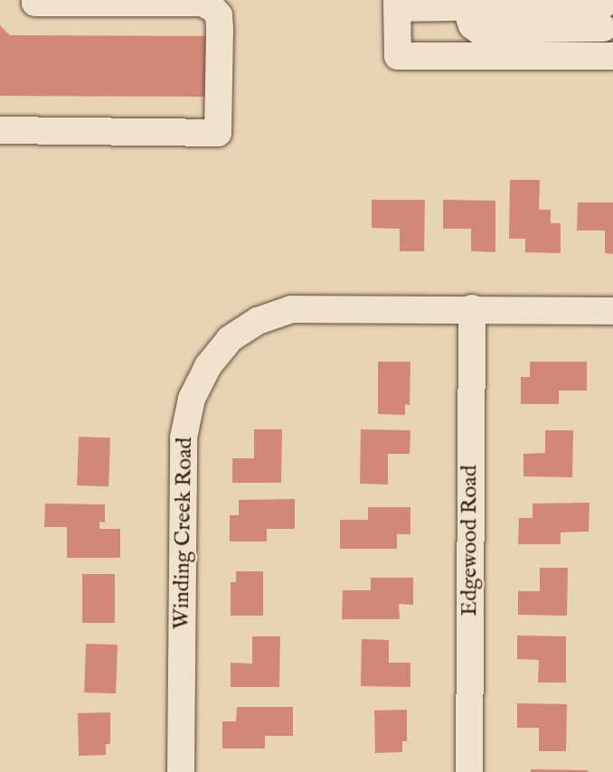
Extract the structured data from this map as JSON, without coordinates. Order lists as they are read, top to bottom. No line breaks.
{"streets":{"street":["Winding Creek Road","Edgewood Road"]},"crossings":[["Winding Creek Road","Edgewood Road"]]}
